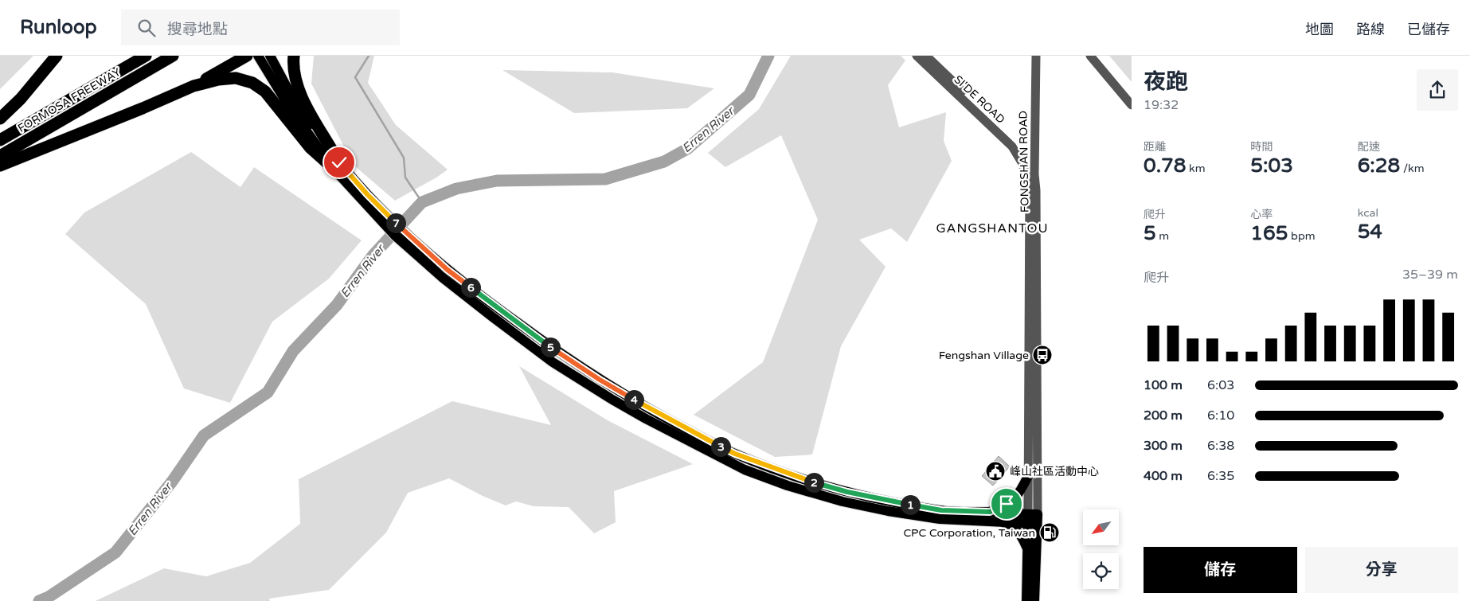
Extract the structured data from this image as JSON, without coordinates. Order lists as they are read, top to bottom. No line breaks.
{"streets":{"highway":["FORMOSA FREEWAY"],"main road":["FONGSHAN ROAD"],"street":["SI'DE ROAD"]},"crossings":[["SI'DE ROAD","FONGSHAN ROAD"]],"districts":["GANGSHANTOU"],"water":["Erren River"],"places":{"bus stop":["Fengshan Village"],"public building":["峰山社區活動中心"],"fuel station":["CPC Corporation, Taiwan"]},"north":"bottom left","page":{"header":"Runloop","search":"搜尋地點","nav":["地圖","路線","已儲存"],"heading":["夜跑","19:32"],"stats":[["距離","0.78 km"],["時間","5:03"],["配速","6:28 /km"],["爬升","5 m"],["心率","165 bpm"],["kcal","54"]],"pins":["7","6","5","4","3","2","1"],"chart":["爬升","35–39 m"],"list":[{"name":"100 m","note":"6:03"},{"name":"200 m","note":"6:10"},{"name":"300 m","note":"6:38"},{"name":"400 m","note":"6:35"}],"buttons":["儲存","分享"]}}
